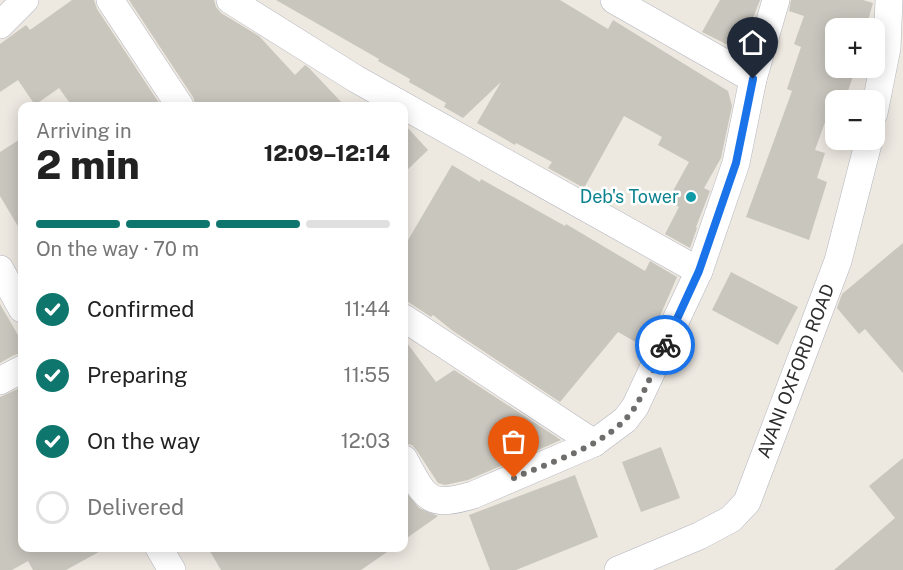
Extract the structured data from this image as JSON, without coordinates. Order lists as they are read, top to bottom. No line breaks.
{"streets":{"street":["AVANI OXFORD ROAD"]},"places":["Deb's Tower"],"page":{"map_buttons":["+","−"],"heading":["2 min","Arriving in","12:09–12:14"],"bar":"On the way · 70 m","list":[["Confirmed","11:44"],["Preparing","11:55"],["On the way","12:03"],"Delivered"]}}
